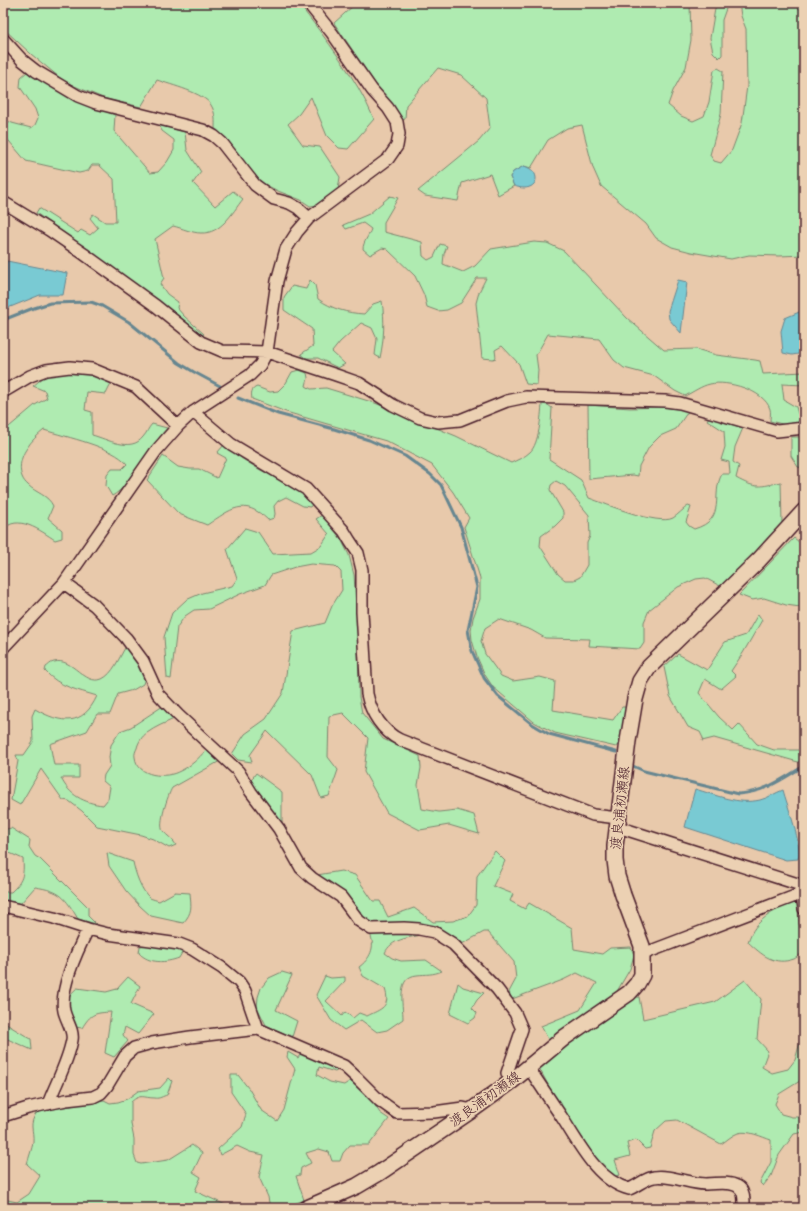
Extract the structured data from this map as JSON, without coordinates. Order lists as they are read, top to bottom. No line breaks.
{"streets":{"main road":["渡良浦初瀬線"]}}
